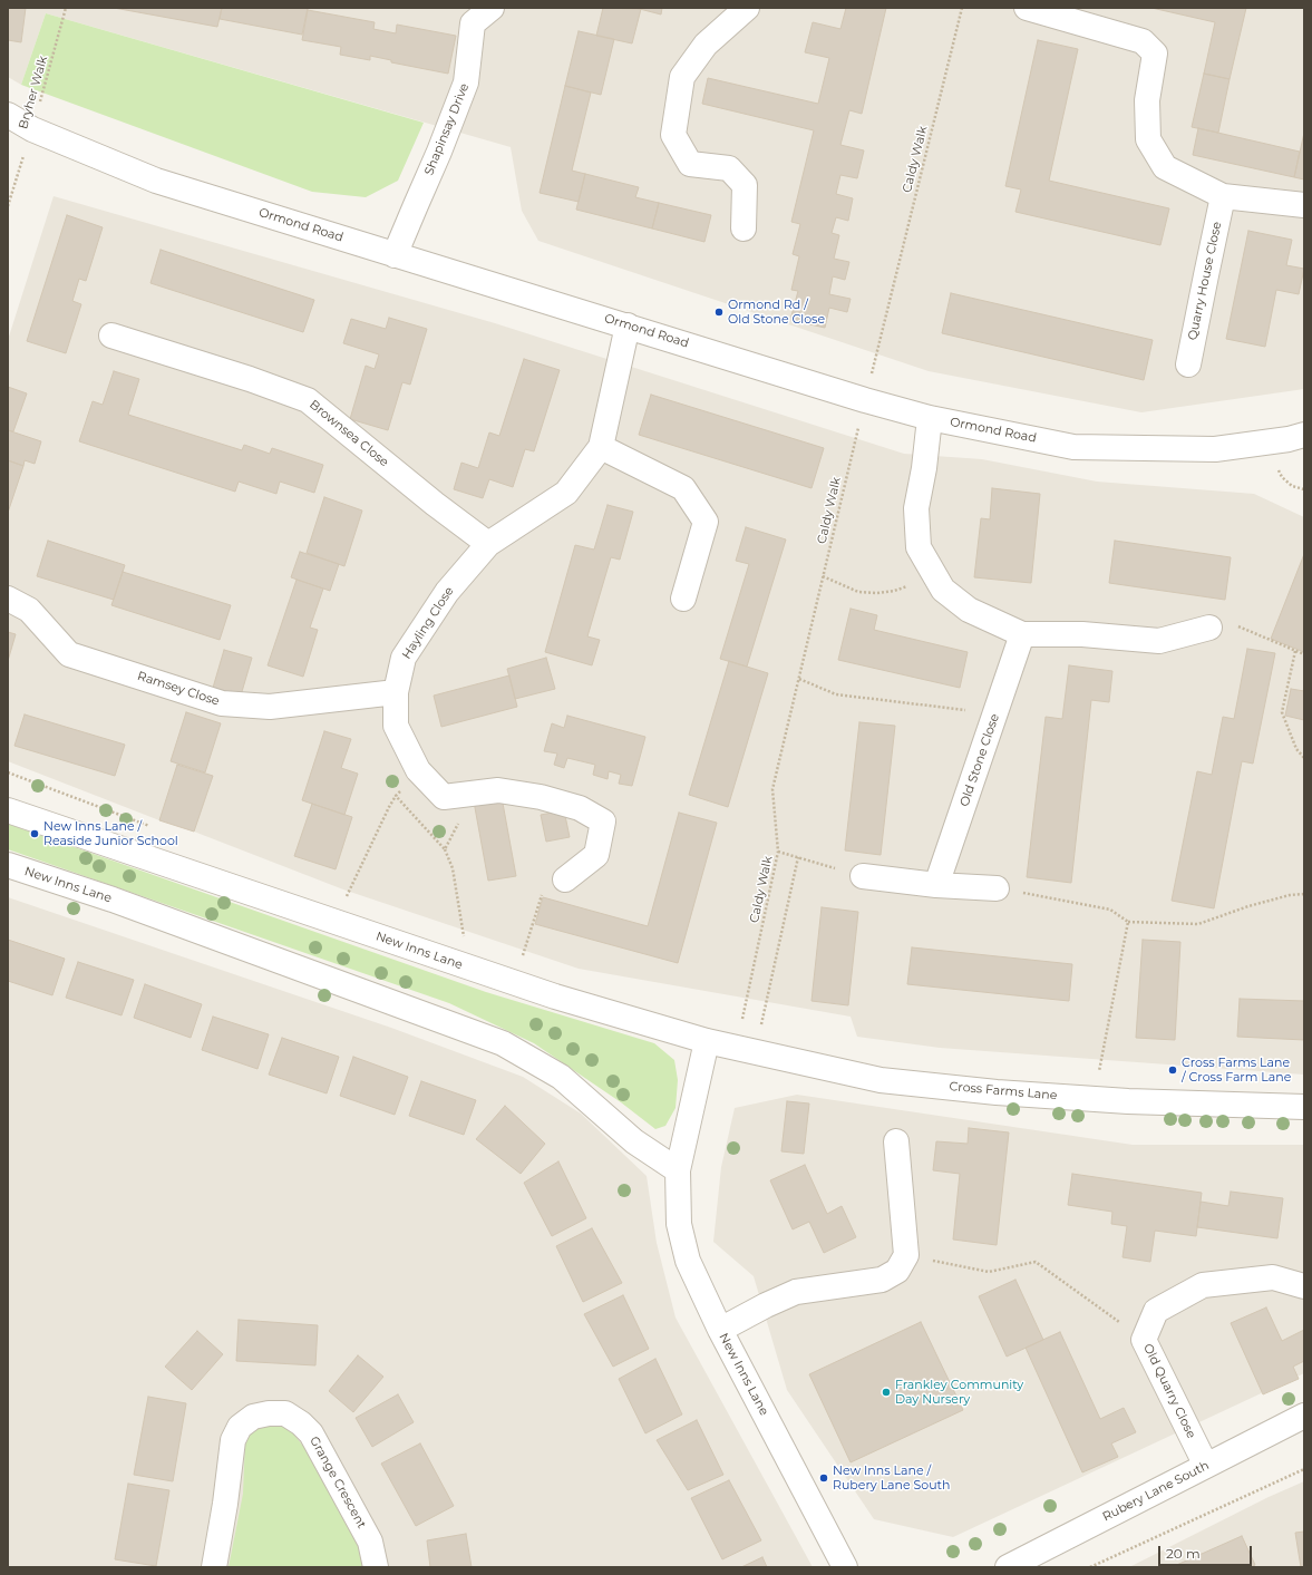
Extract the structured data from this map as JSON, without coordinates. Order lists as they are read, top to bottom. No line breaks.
{"streets":{"street":["Shapinsay Drive","Ormond Road","Quarry House Close","Brownsea Close","Hayling Close","Ramsey Close","Old Stone Close","New Inns Lane","Cross Farms Lane","Old Quarry Close","Grange Crescent","Rubery Lane South"],"path":["Bryher Walk","Caldy Walk"]},"crossings":[["Bryher Walk","Ormond Road"],["Shapinsay Drive","Ormond Road"],["Caldy Walk","Ormond Road"],["Ormond Road","Hayling Close"],["Brownsea Close","Hayling Close"],["Hayling Close","Ramsey Close"],["New Inns Lane","Cross Farms Lane"],["Old Quarry Close","Rubery Lane South"]],"places":["Ormond Rd / Old Stone Close","New Inns Lane / Reaside Junior School","Cross Farms Lane / Cross Farm Lane","Frankley Community Day Nursery","New Inns Lane / Rubery Lane South"],"scale_bar":"20 m"}
